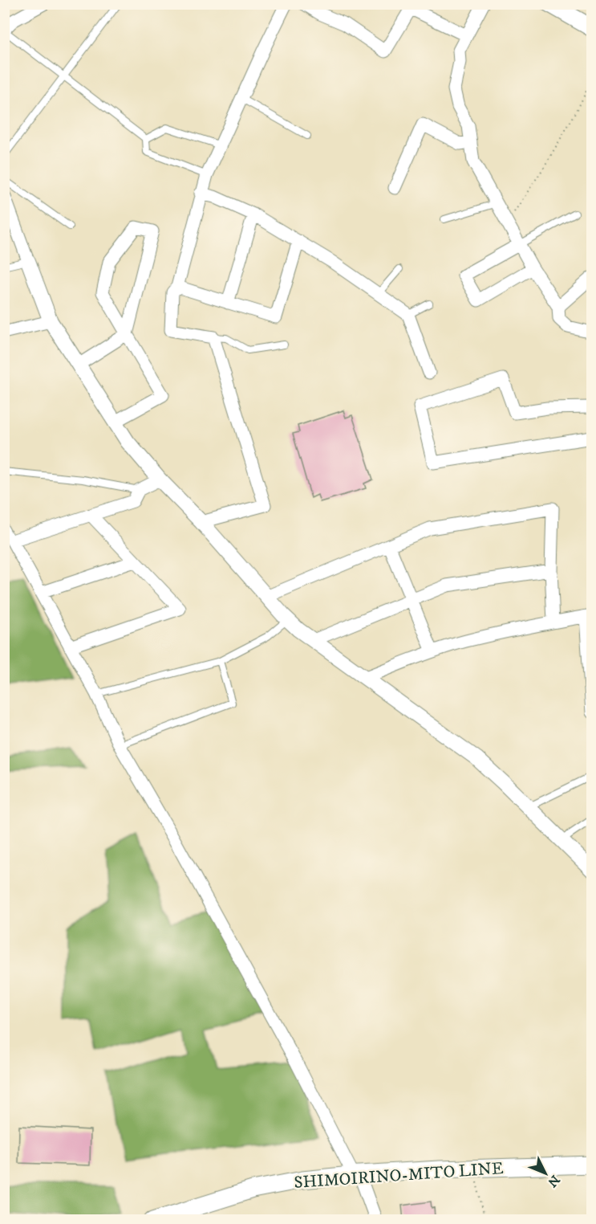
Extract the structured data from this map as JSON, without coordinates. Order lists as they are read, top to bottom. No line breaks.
{"streets":{"main road":["SHIMOIRINO-MITO LINE"]},"north":"bottom right"}
